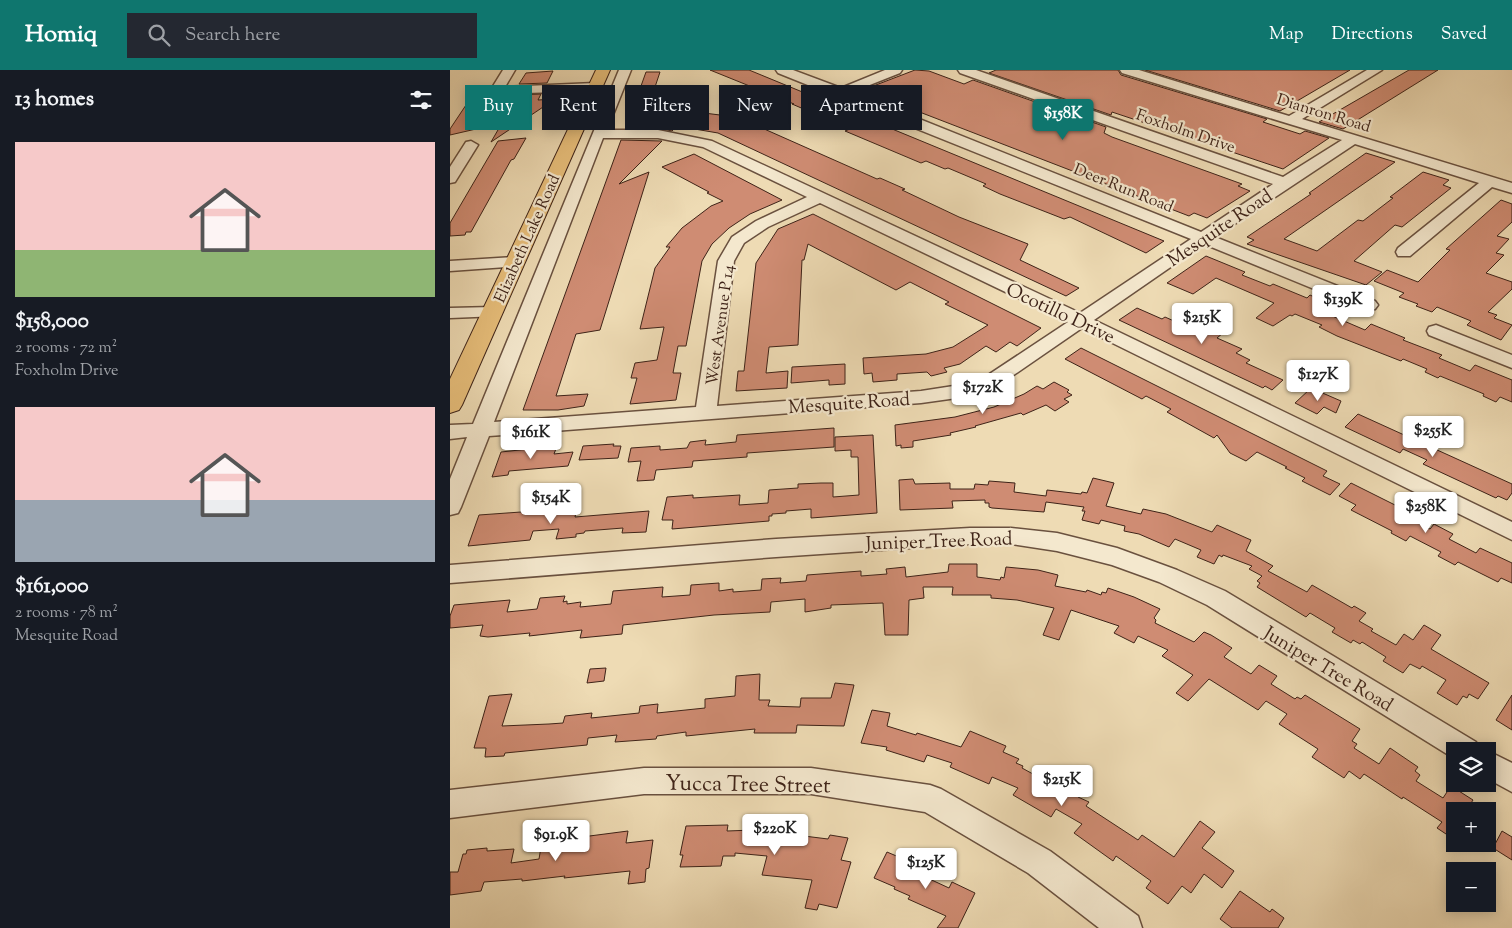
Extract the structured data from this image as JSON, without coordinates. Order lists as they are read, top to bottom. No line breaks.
{"streets":{"main road":["Elizabeth Lake Road"],"street":["Dianron Road","Foxholm Drive","Deer Run Road","Mesquite Road","Ocotillo Drive","West Avenue P 14","Juniper Tree Road","Yucca Tree Street"]},"crossings":[["Dianron Road","Mesquite Road"],["Foxholm Drive","Mesquite Road"],["Deer Run Road","Mesquite Road"],["Mesquite Road","Ocotillo Drive"],["Mesquite Road","West Avenue P 14"],["Ocotillo Drive","West Avenue P 14"]],"page":{"header":"Homiq","search":"Search here","nav":["Map","Directions","Saved"],"heading":"13 homes","chip":["Buy","Rent","Filters","New","Apartment"],"price":["$158K","$139K","$215K","$127K","$172K","$255K","$161K","$154K","$258K","$215K","$220K","$91.9K","$125K"],"list":[{"name":"$158,000","note":"2 rooms · 72 m² · Foxholm Drive"},{"name":"$161,000","note":"2 rooms · 78 m² · Mesquite Road"}],"map_buttons":["+","−"]}}
